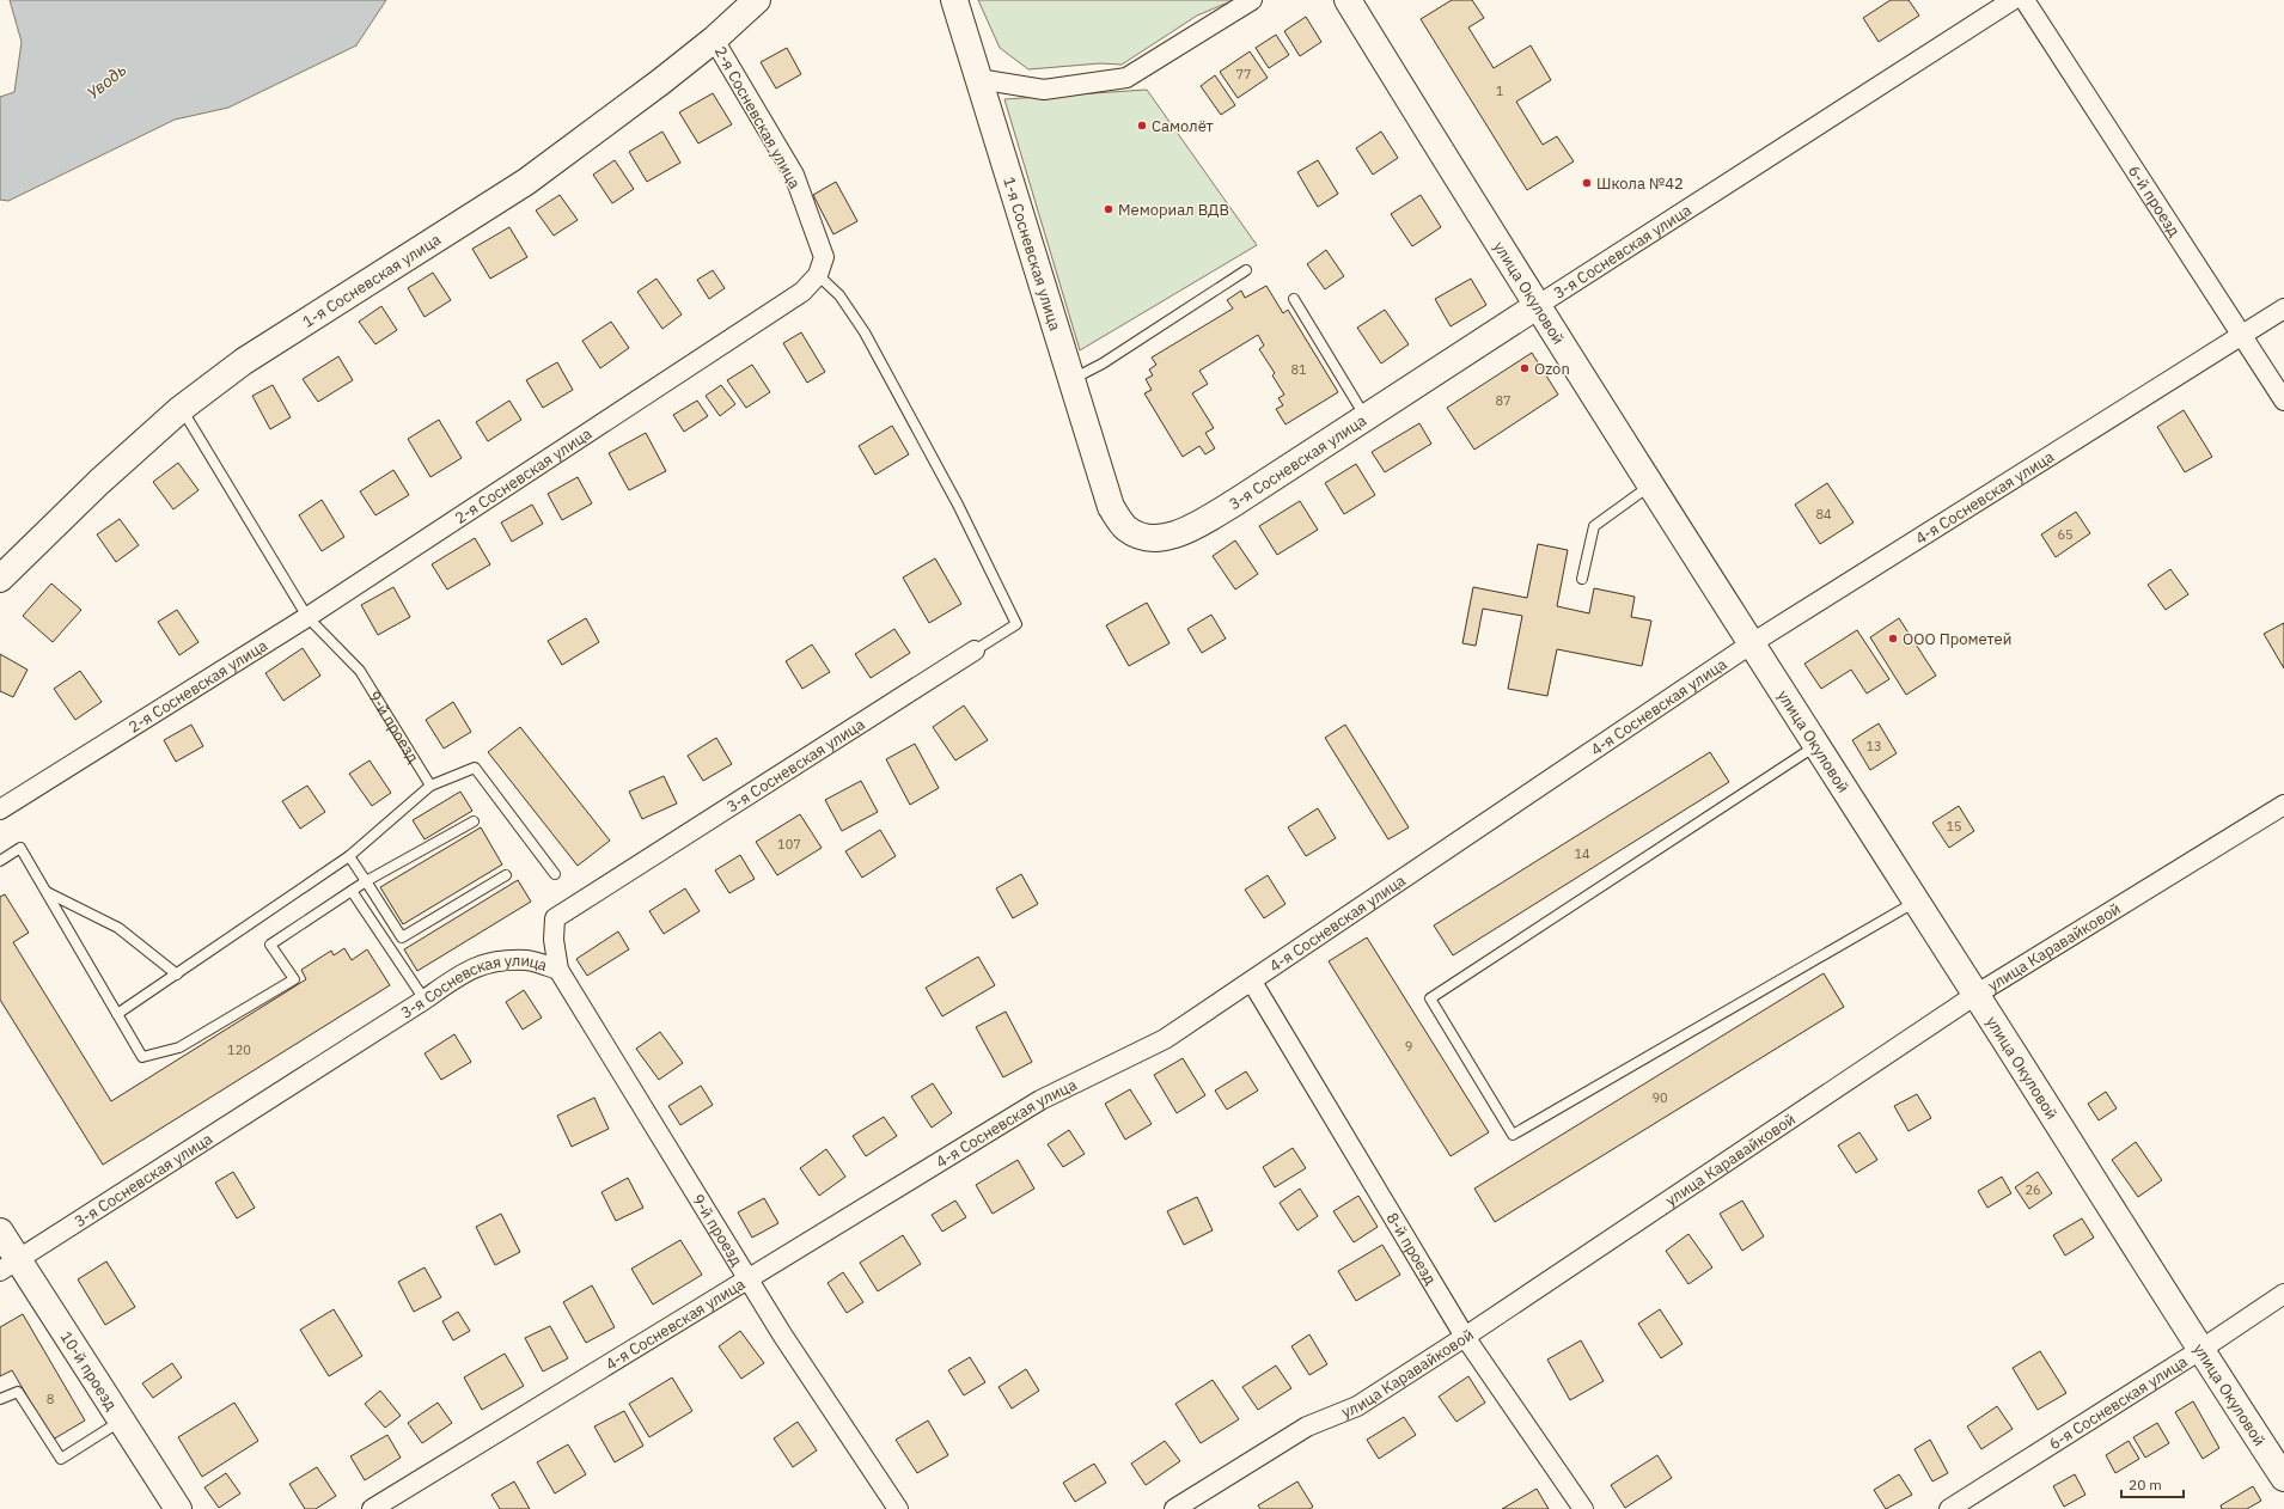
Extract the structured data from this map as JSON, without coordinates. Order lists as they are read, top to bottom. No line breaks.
{"streets":{"main road":["3-я Сосневская улица","1-я Сосневская улица","улица Окуловой","10-й проезд"],"street":["2-я Сосневская улица","6-й проезд","4-я Сосневская улица","9-й проезд","улица Каравайковой","8-й проезд","6-я Сосневская улица"]},"crossings":[["2-я Сосневская улица","1-я Сосневская улица"],["2-я Сосневская улица","9-й проезд"],["6-й проезд","4-я Сосневская улица"],["3-я Сосневская улица","1-я Сосневская улица"],["3-я Сосневская улица","улица Окуловой"],["3-я Сосневская улица","9-й проезд"],["3-я Сосневская улица","10-й проезд"],["1-я Сосневская улица","9-й проезд"],["улица Окуловой","4-я Сосневская улица"],["улица Окуловой","улица Каравайковой"],["улица Окуловой","6-я Сосневская улица"],["4-я Сосневская улица","9-й проезд"],["4-я Сосневская улица","8-й проезд"],["улица Каравайковой","8-й проезд"]],"water":["Уводь"],"places":["Самолёт","Школа №42","Мемориал ВДВ","Ozon","ООО Прометей"],"house_numbers":["77","1","81","87","84","65","13","15","107","14","9","120","90","26","8"],"scale_bar":"20 m"}
